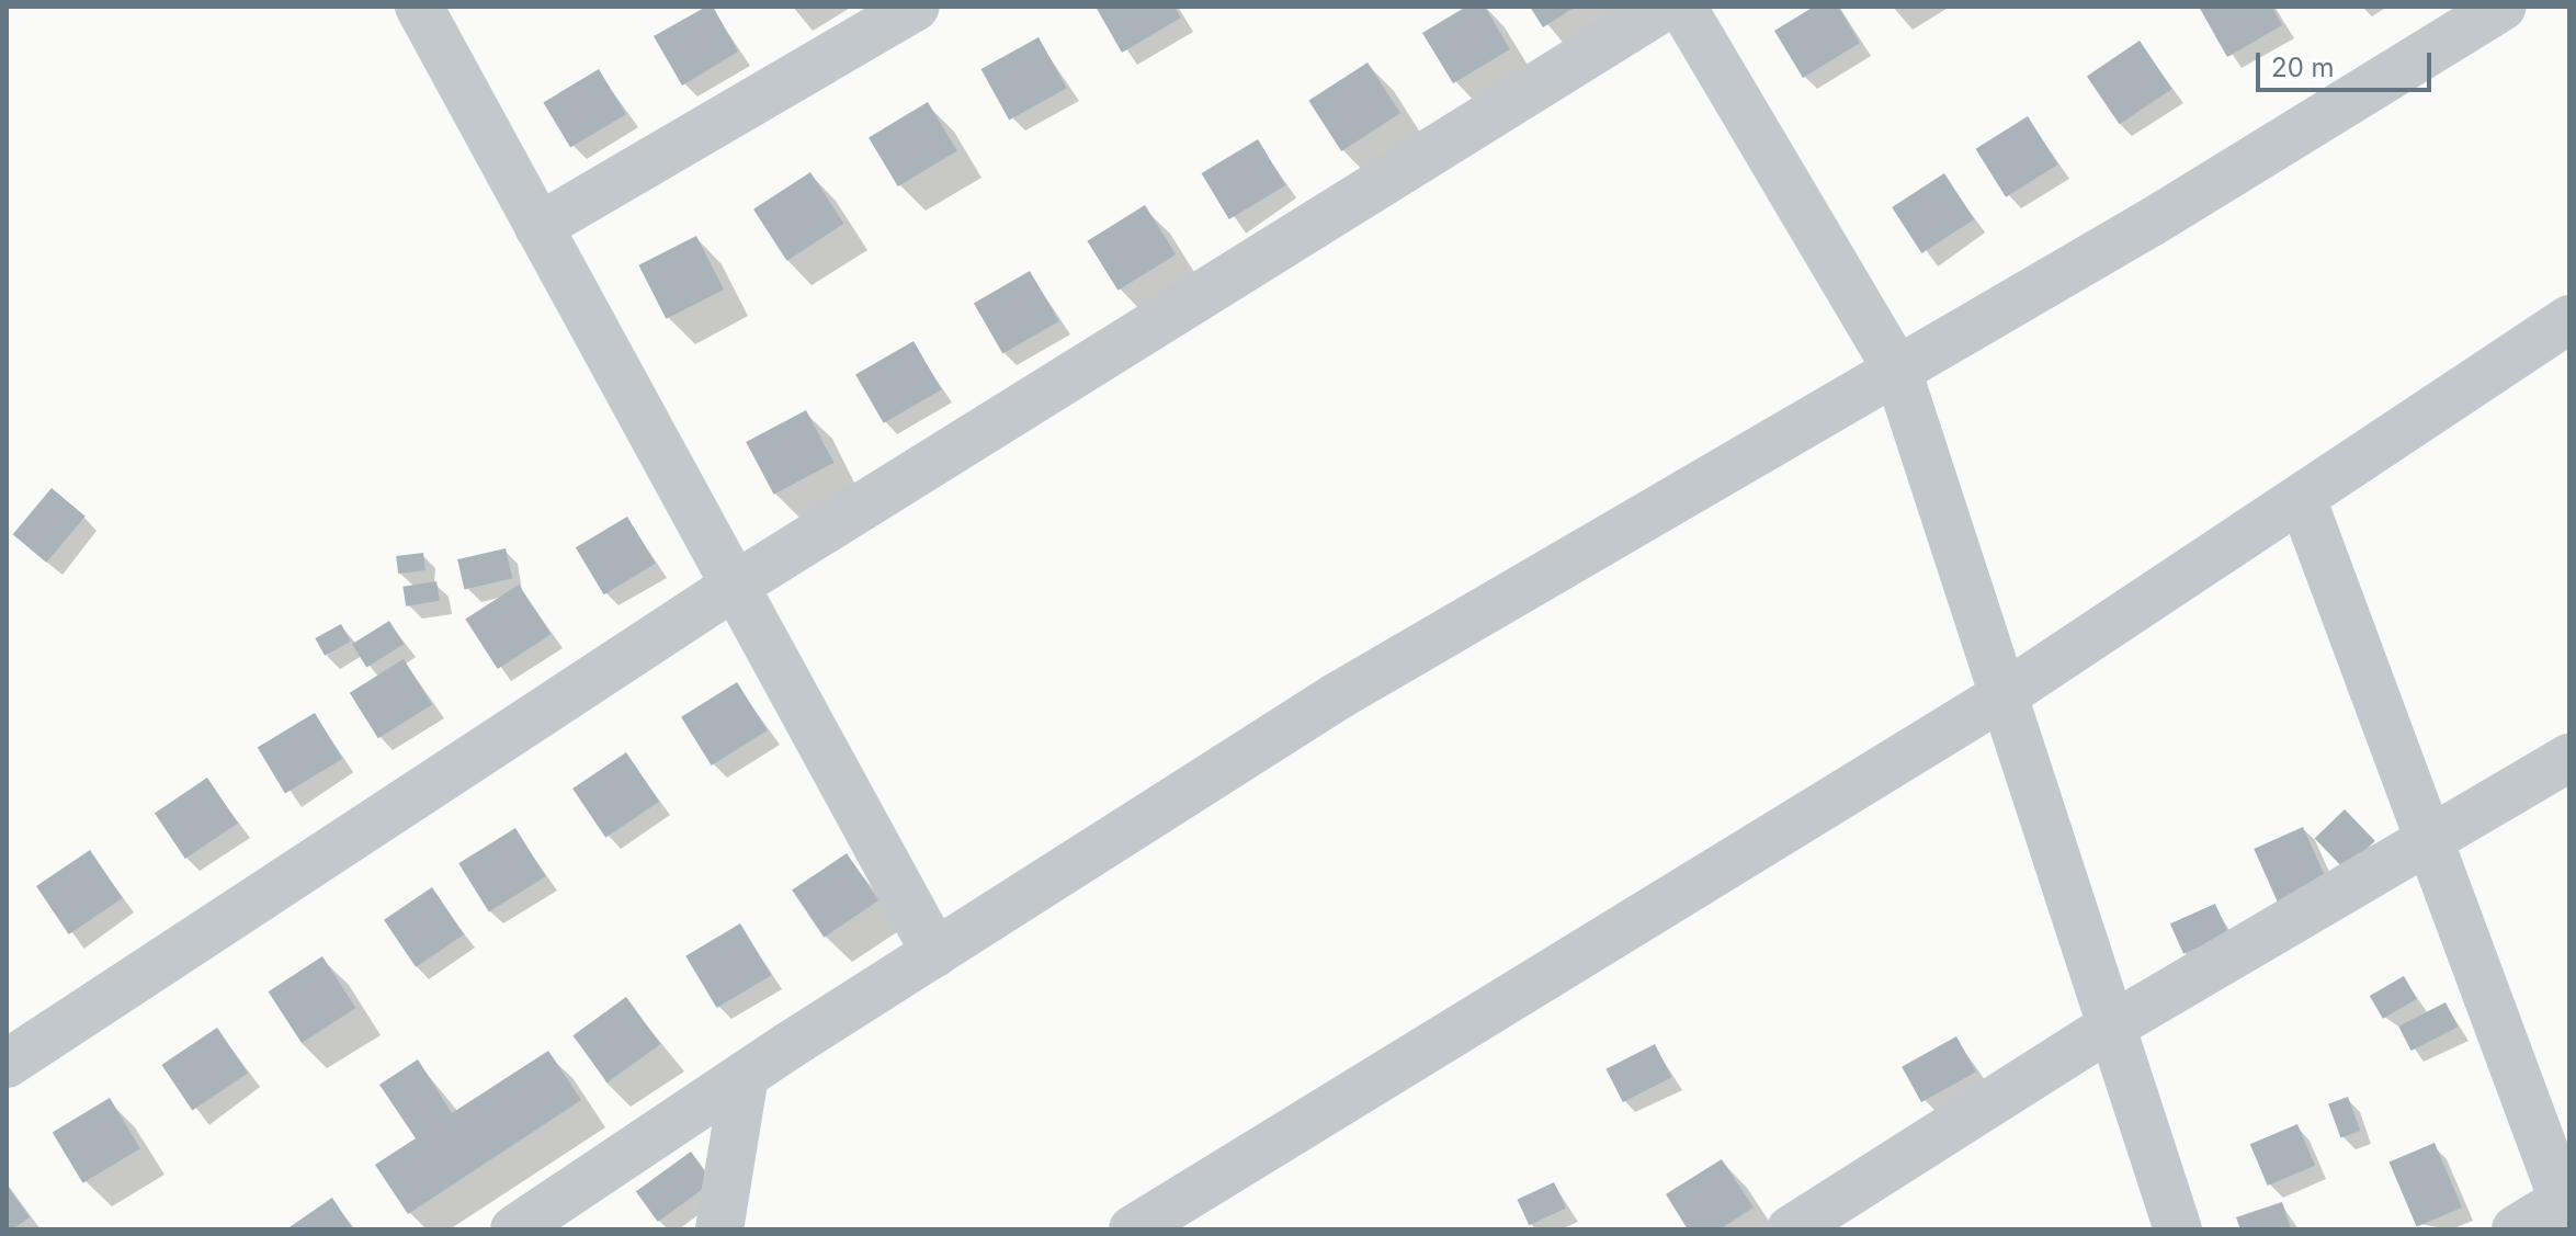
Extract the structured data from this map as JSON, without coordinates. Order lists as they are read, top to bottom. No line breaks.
{"scale_bar":"20 m"}
